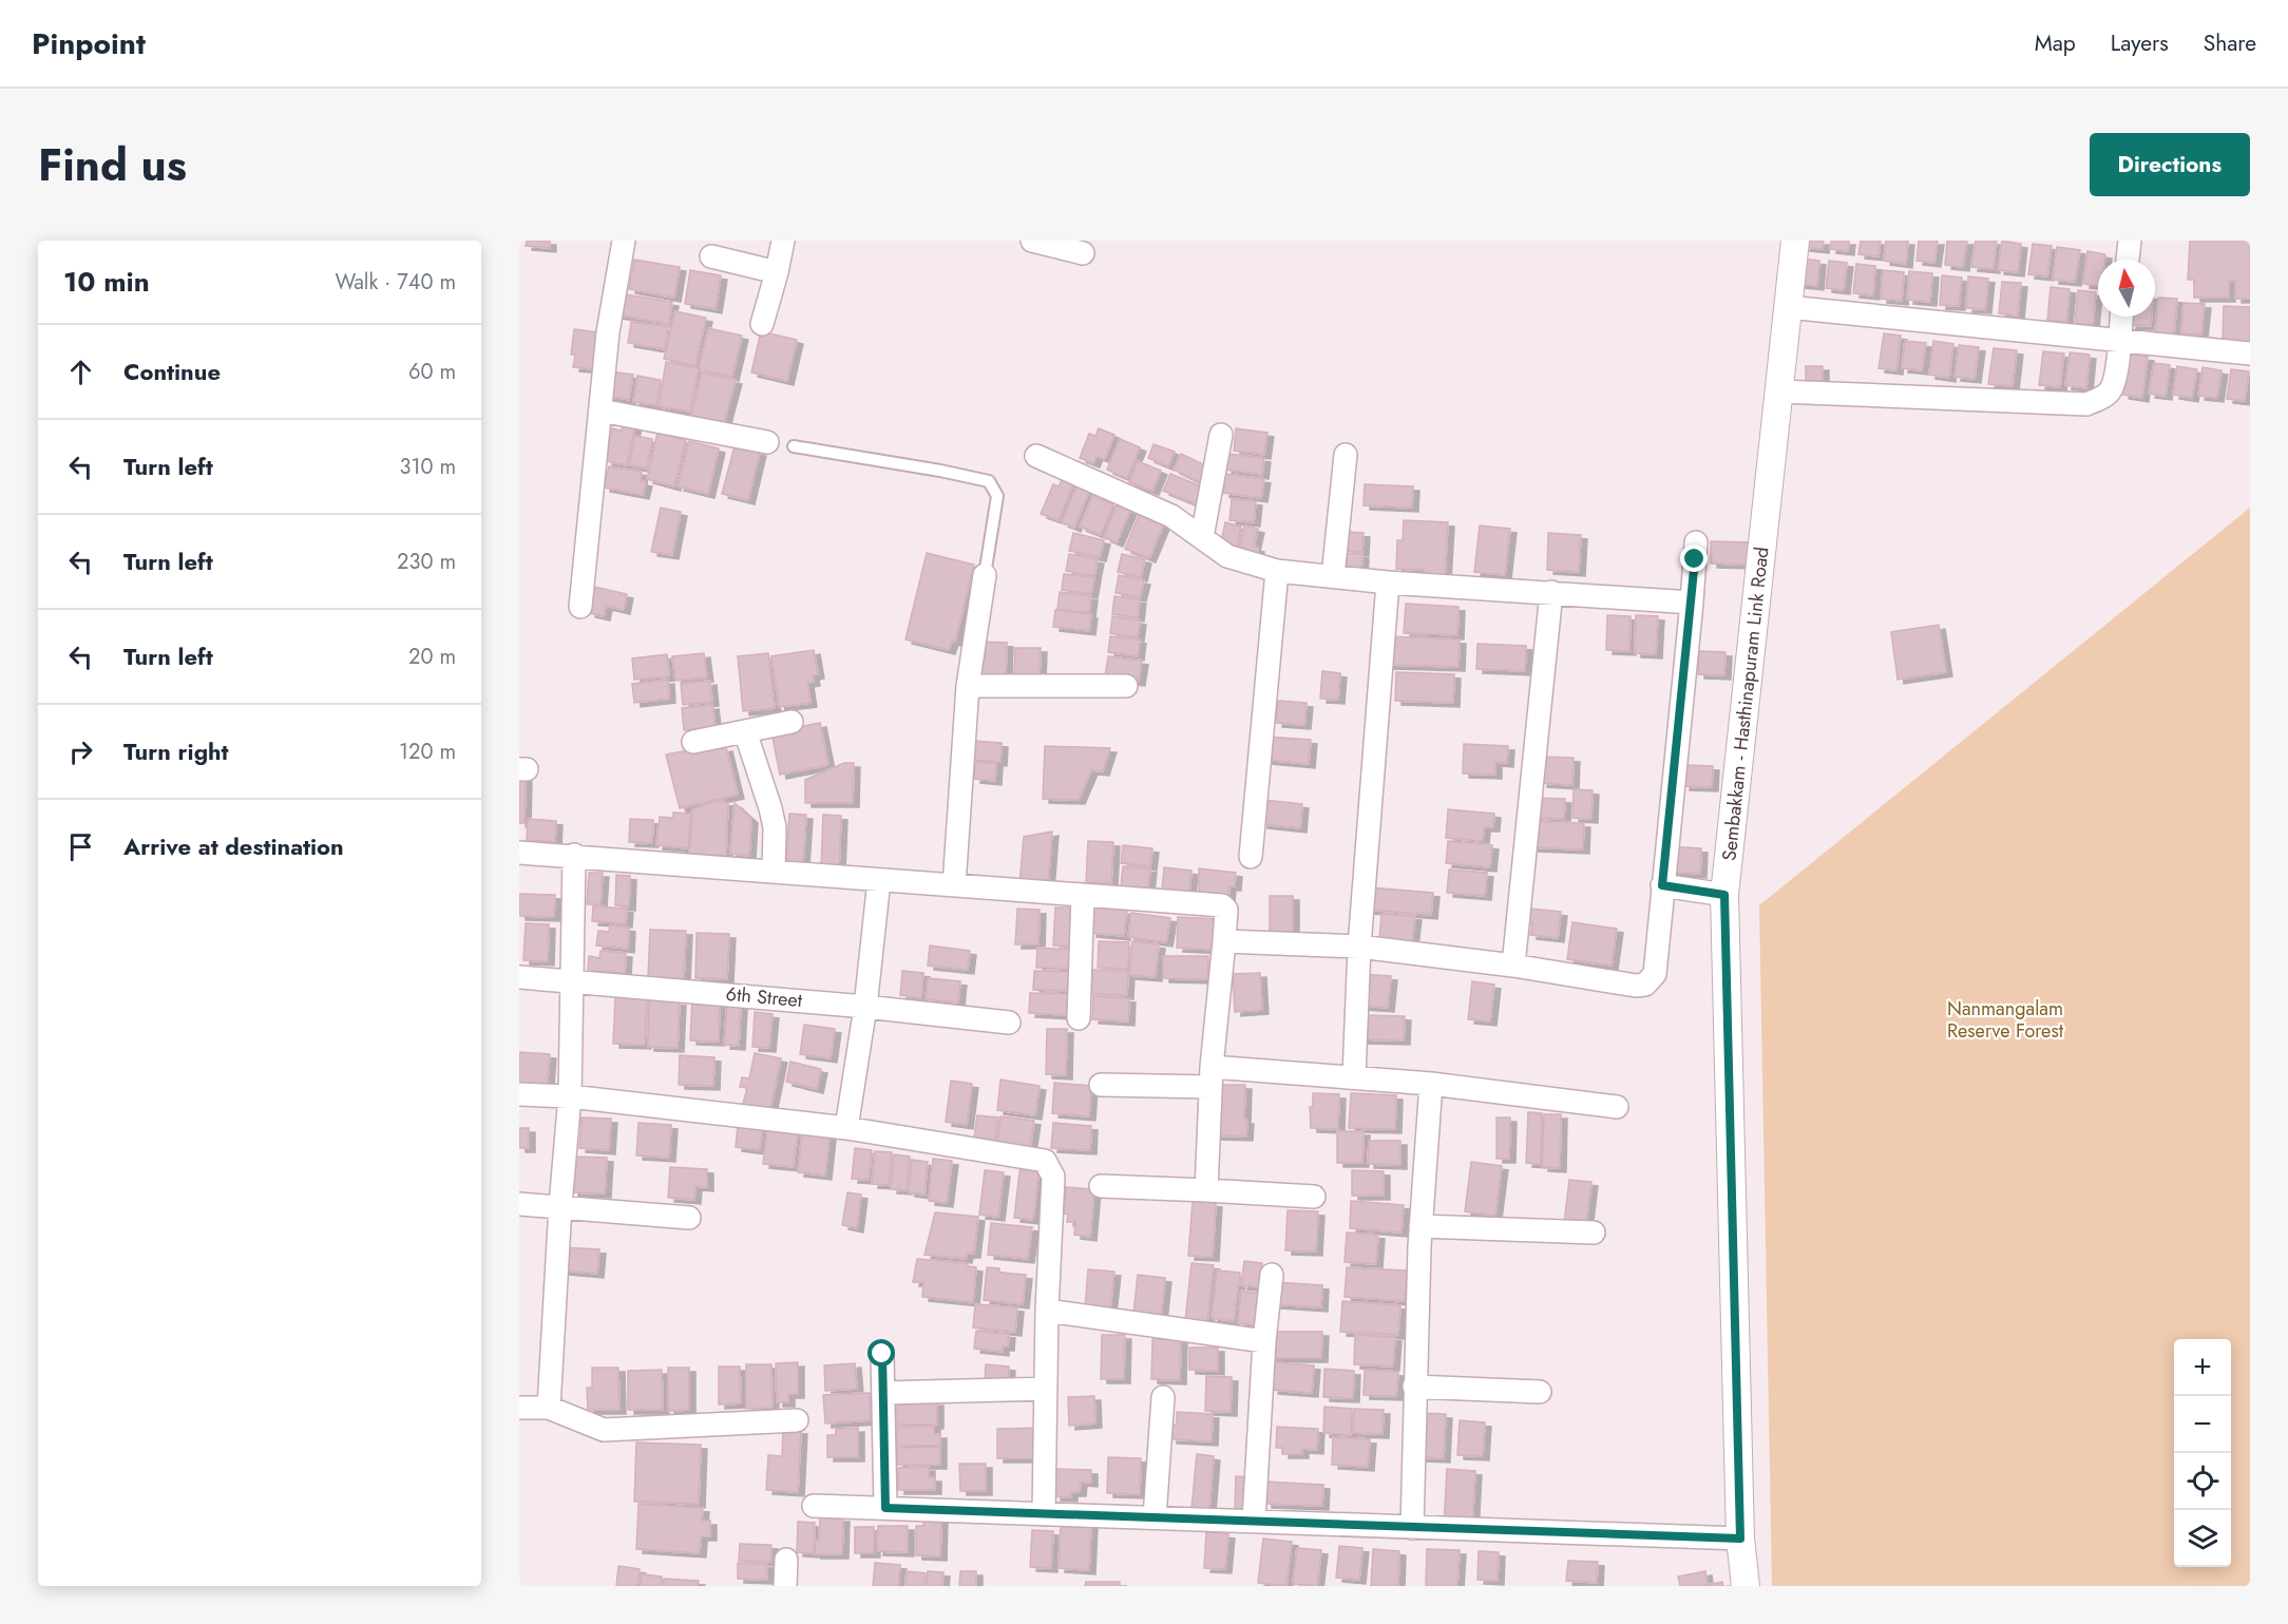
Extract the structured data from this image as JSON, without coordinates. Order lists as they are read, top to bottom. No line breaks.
{"streets":{"street":["Sembakkam - Hasthinapuram Link Road","6th Street"]},"parks":["Nanmangalam Reserve Forest"],"north":"top","page":{"header":"Pinpoint","nav":["Map","Layers","Share"],"title":"Find us","buttons":"Directions","heading":["10 min","Walk · 740 m"],"list":[["Continue","60 m"],["Turn left","310 m"],["Turn left","230 m"],["Turn left","20 m"],["Turn right","120 m"],"Arrive at destination"],"map_buttons":["+","−"]}}
